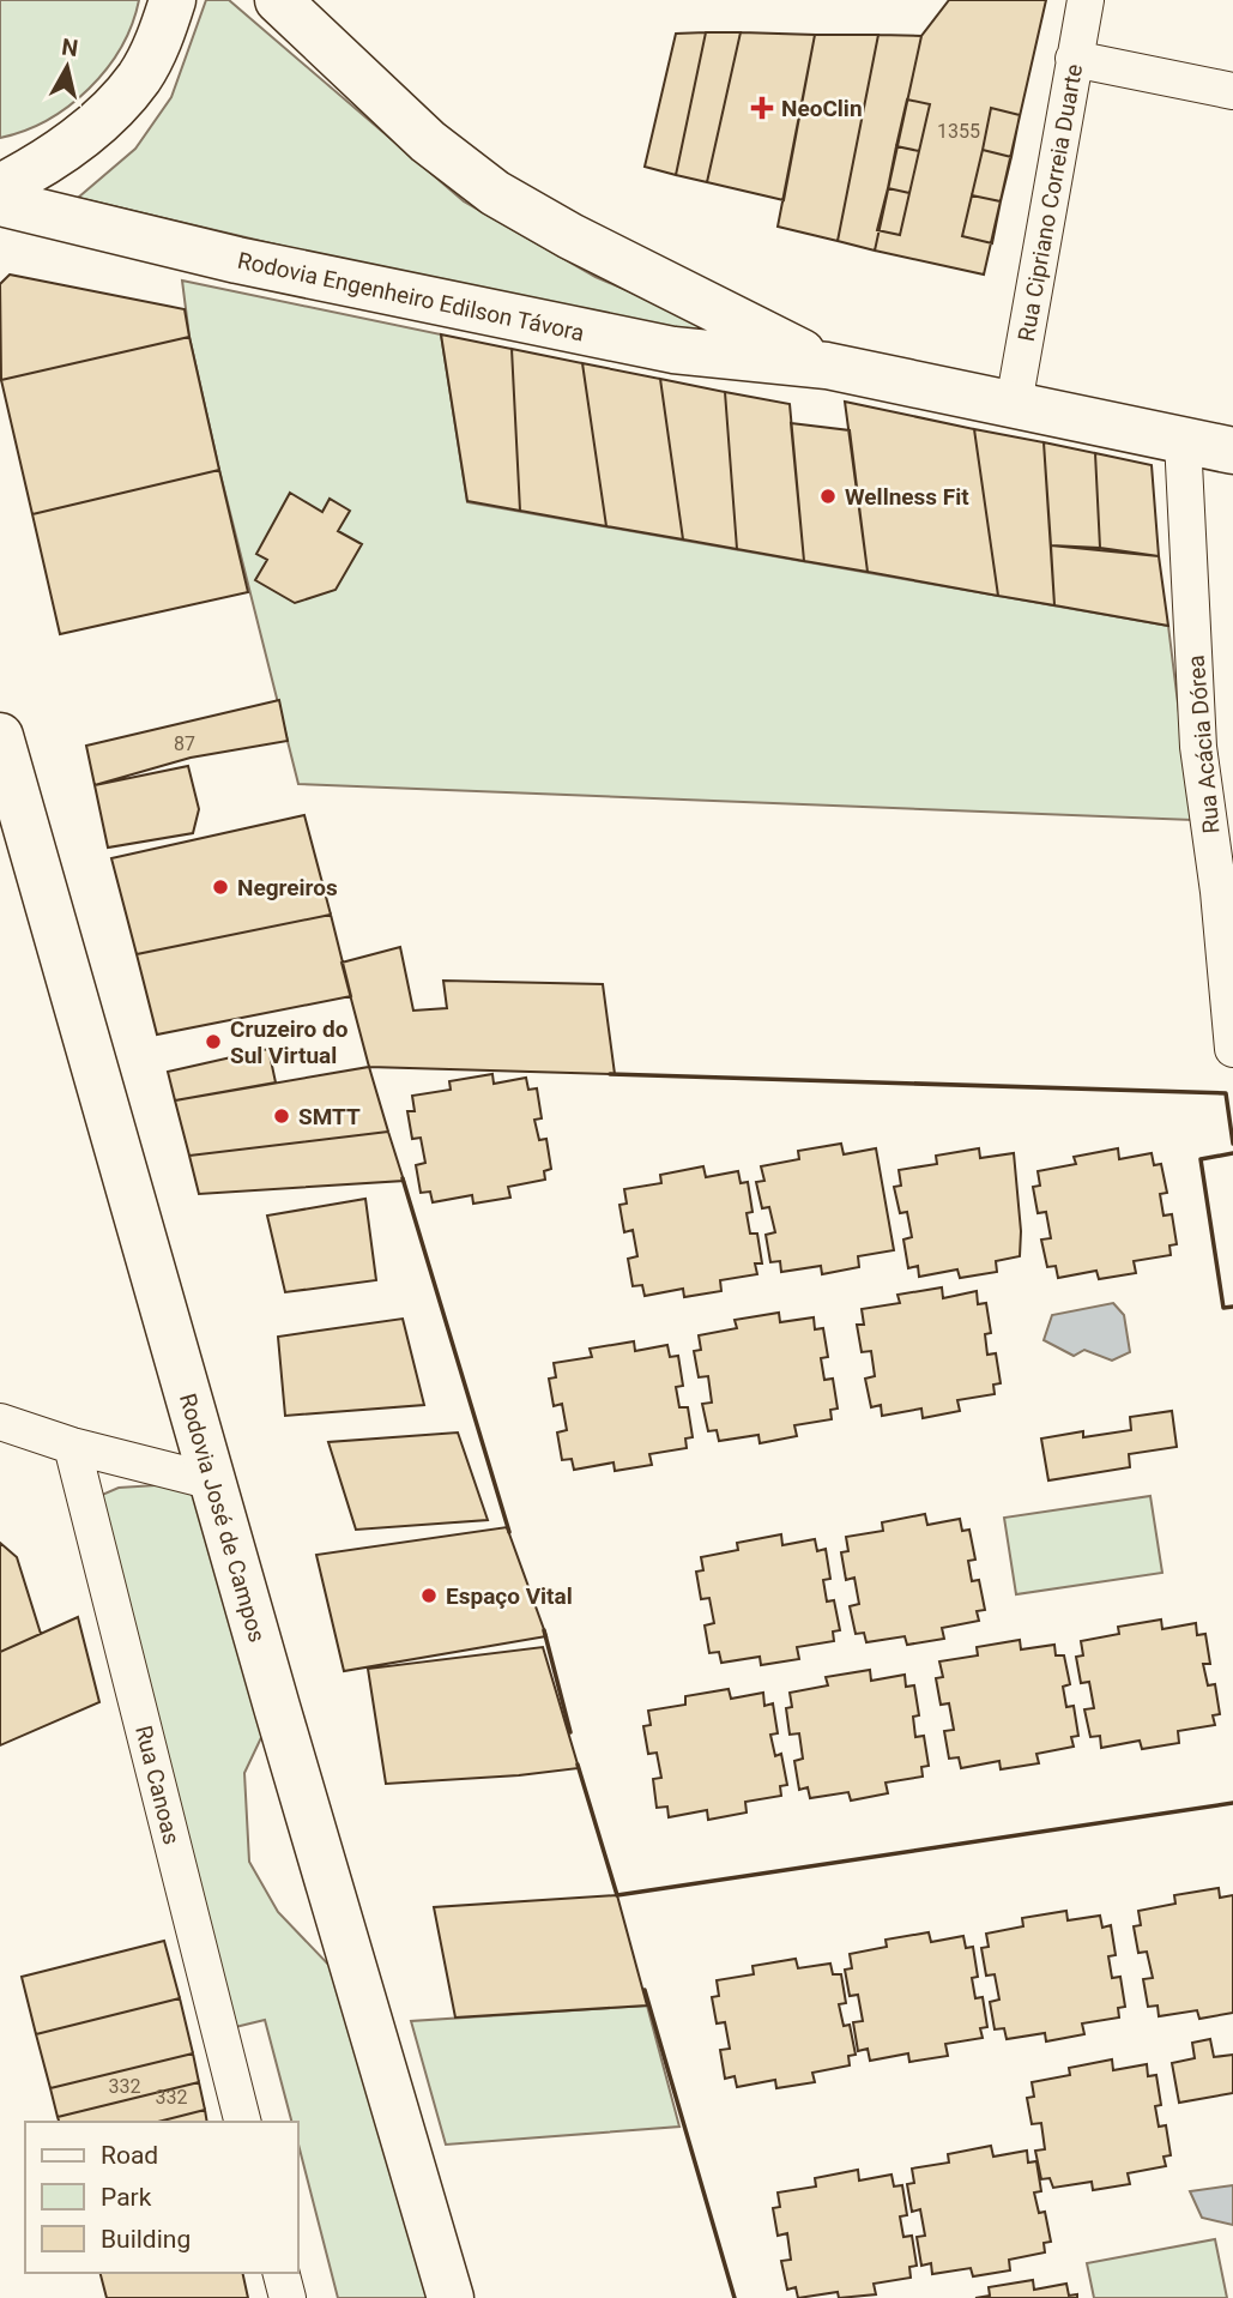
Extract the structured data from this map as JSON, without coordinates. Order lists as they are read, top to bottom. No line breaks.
{"streets":{"main road":["Rodovia Engenheiro Edilson Távora","Rodovia José de Campos"],"street":["Rua Cipriano Correia Duarte","Rua Acácia Dórea","Rua Canoas"]},"crossings":[["Rua Cipriano Correia Duarte","Rodovia Engenheiro Edilson Távora"],["Rodovia Engenheiro Edilson Távora","Rua Acácia Dórea"]],"places":{"health":["NeoClin"],"other":["Wellness Fit","Negreiros","Cruzeiro do Sul Virtual","SMTT","Espaço Vital"]},"house_numbers":["1355","87","332","332"],"legend":["Road","Park","Building"],"north":"top"}
